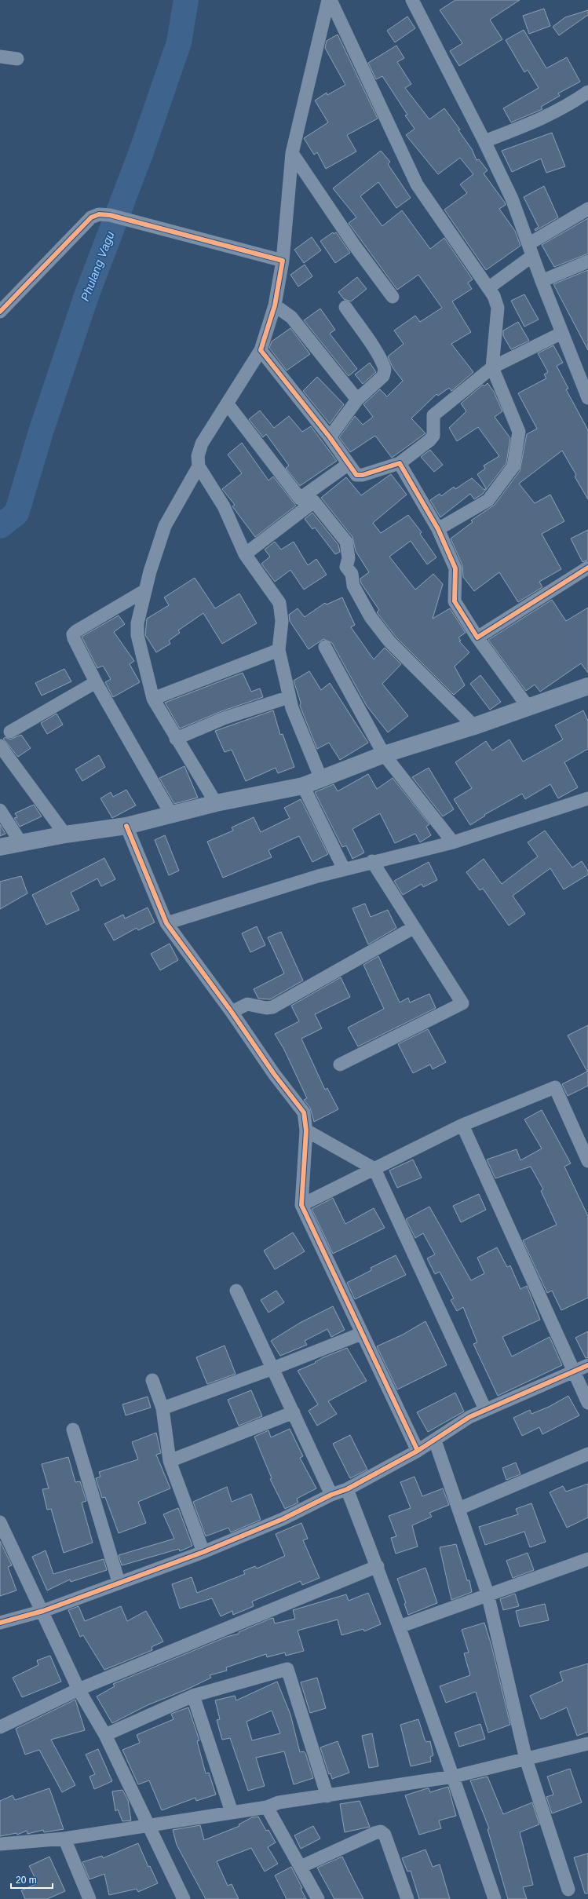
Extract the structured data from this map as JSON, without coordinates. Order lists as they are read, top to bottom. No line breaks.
{"water":["Phulang Vagu"],"scale_bar":"20 m"}
